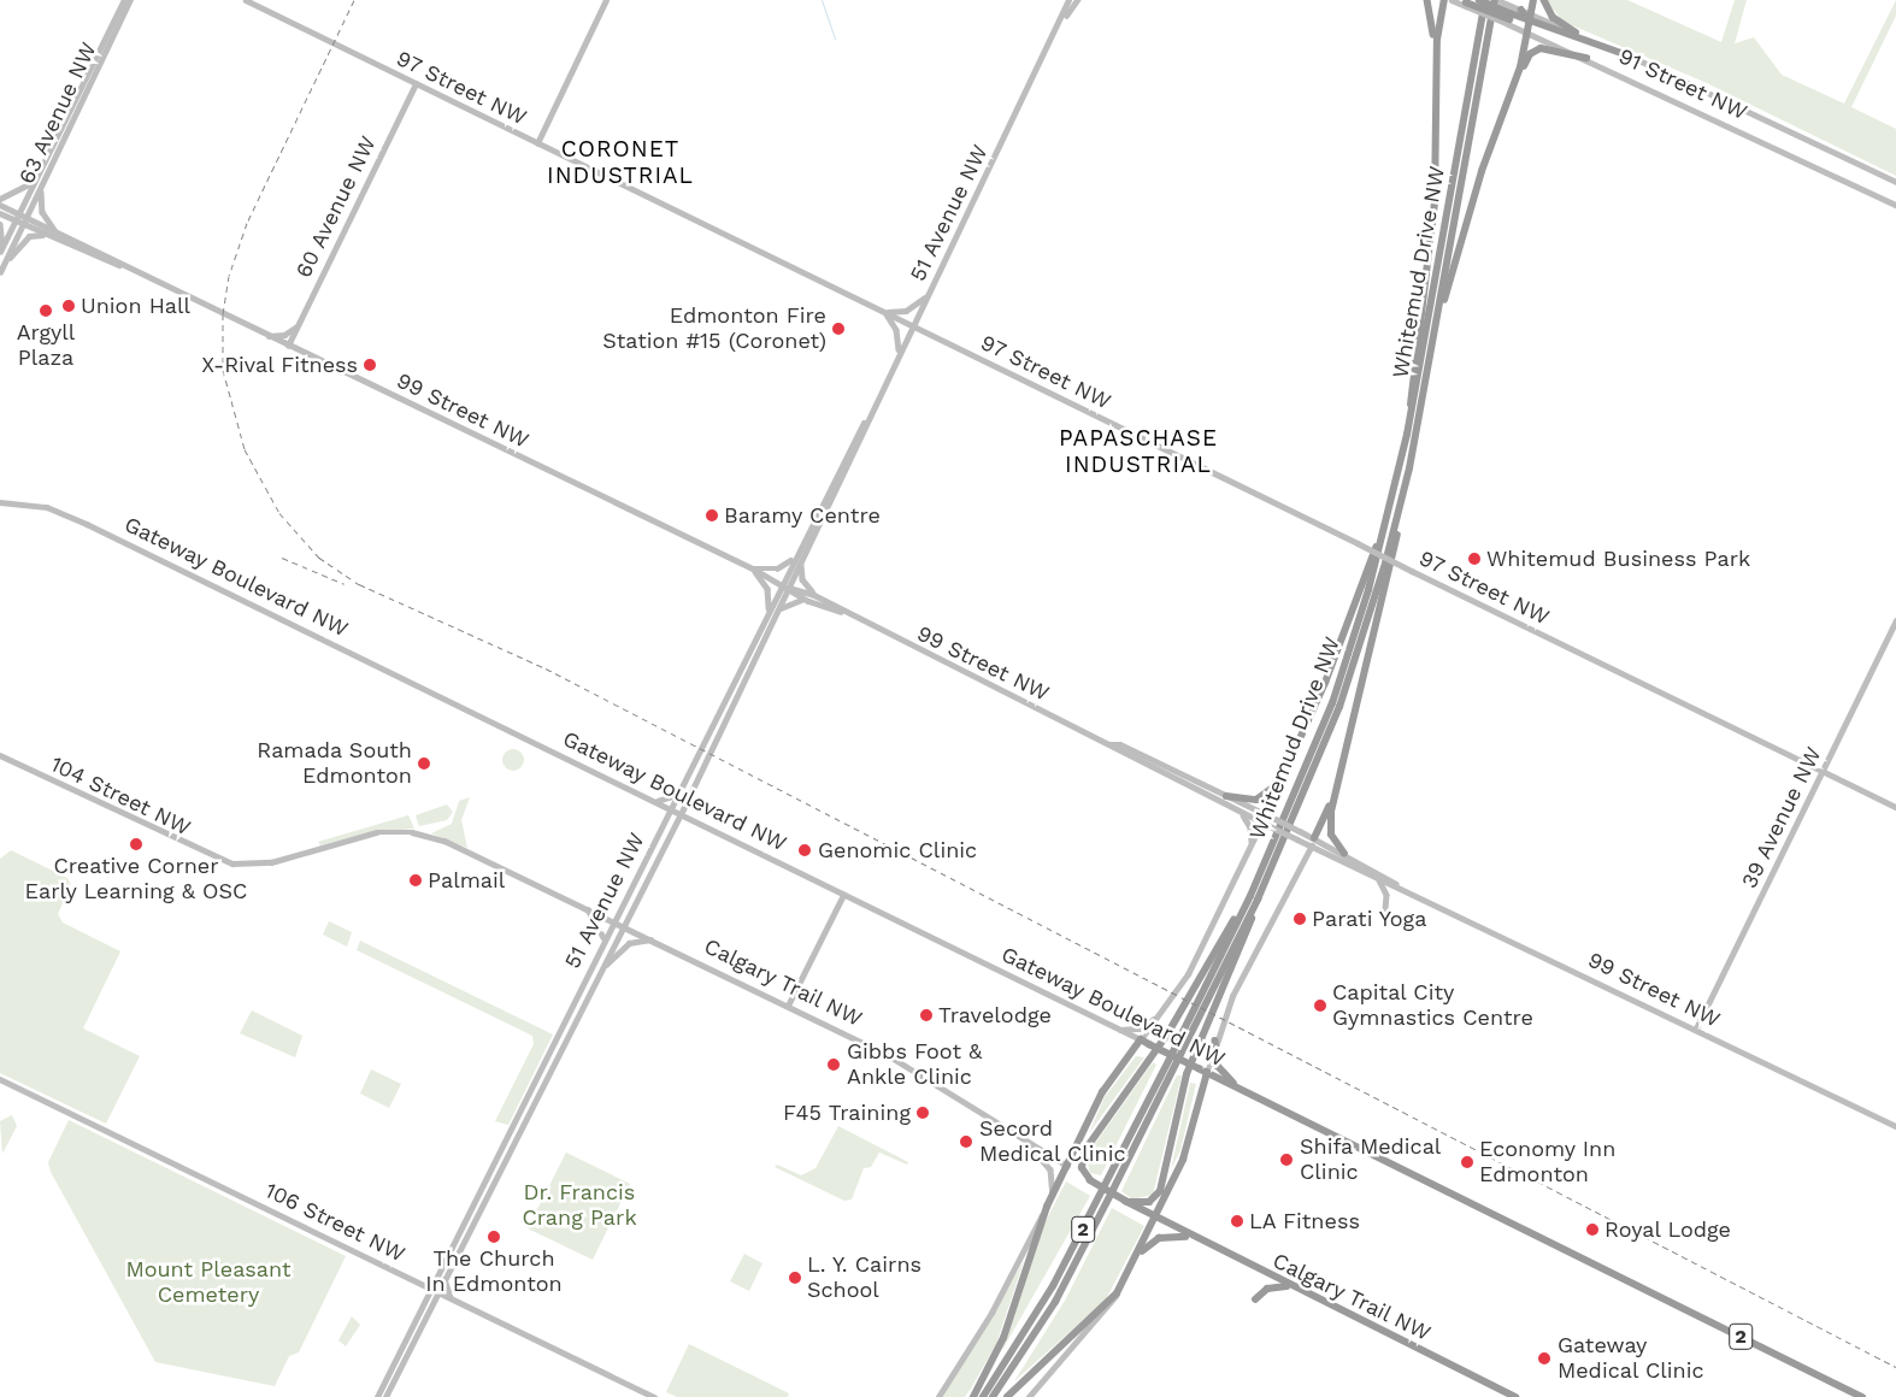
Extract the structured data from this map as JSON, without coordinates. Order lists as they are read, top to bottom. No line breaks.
{"streets":{"highway":["Whitemud Drive NW","Gateway Boulevard NW","Calgary Trail NW","2"],"main road":["91 Street NW","97 Street NW","63 Avenue NW","60 Avenue NW","51 Avenue NW","99 Street NW","104 Street NW","39 Avenue NW","106 Street NW"]},"crossings":[["91 Street NW","Whitemud Drive NW"],["97 Street NW","60 Avenue NW"],["97 Street NW","51 Avenue NW"],["97 Street NW","39 Avenue NW"],["63 Avenue NW","99 Street NW"],["60 Avenue NW","99 Street NW"],["51 Avenue NW","99 Street NW"],["51 Avenue NW","Gateway Boulevard NW"],["51 Avenue NW","Calgary Trail NW"],["51 Avenue NW","106 Street NW"],["99 Street NW","39 Avenue NW"],["104 Street NW","Calgary Trail NW"]],"districts":["CORONET INDUSTRIAL","PAPASCHASE INDUSTRIAL"],"parks":["Dr. Francis Crang Park","Mount Pleasant Cemetery"],"places":["Union Hall","Argyll Plaza","Edmonton Fire Station #15 (Coronet)","X-Rival Fitness","Baramy Centre","Whitemud Business Park","Ramada South Edmonton","Creative Corner Early Learning & OSC","Genomic Clinic","Palmail","Parati Yoga","Capital City Gymnastics Centre","Travelodge","Gibbs Foot & Ankle Clinic","F45 Training","Secord Medical Clinic","Shifa Medical Clinic","Economy Inn Edmonton","LA Fitness","Royal Lodge","The Church In Edmonton","L. Y. Cairns School","Gateway Medical Clinic"]}
